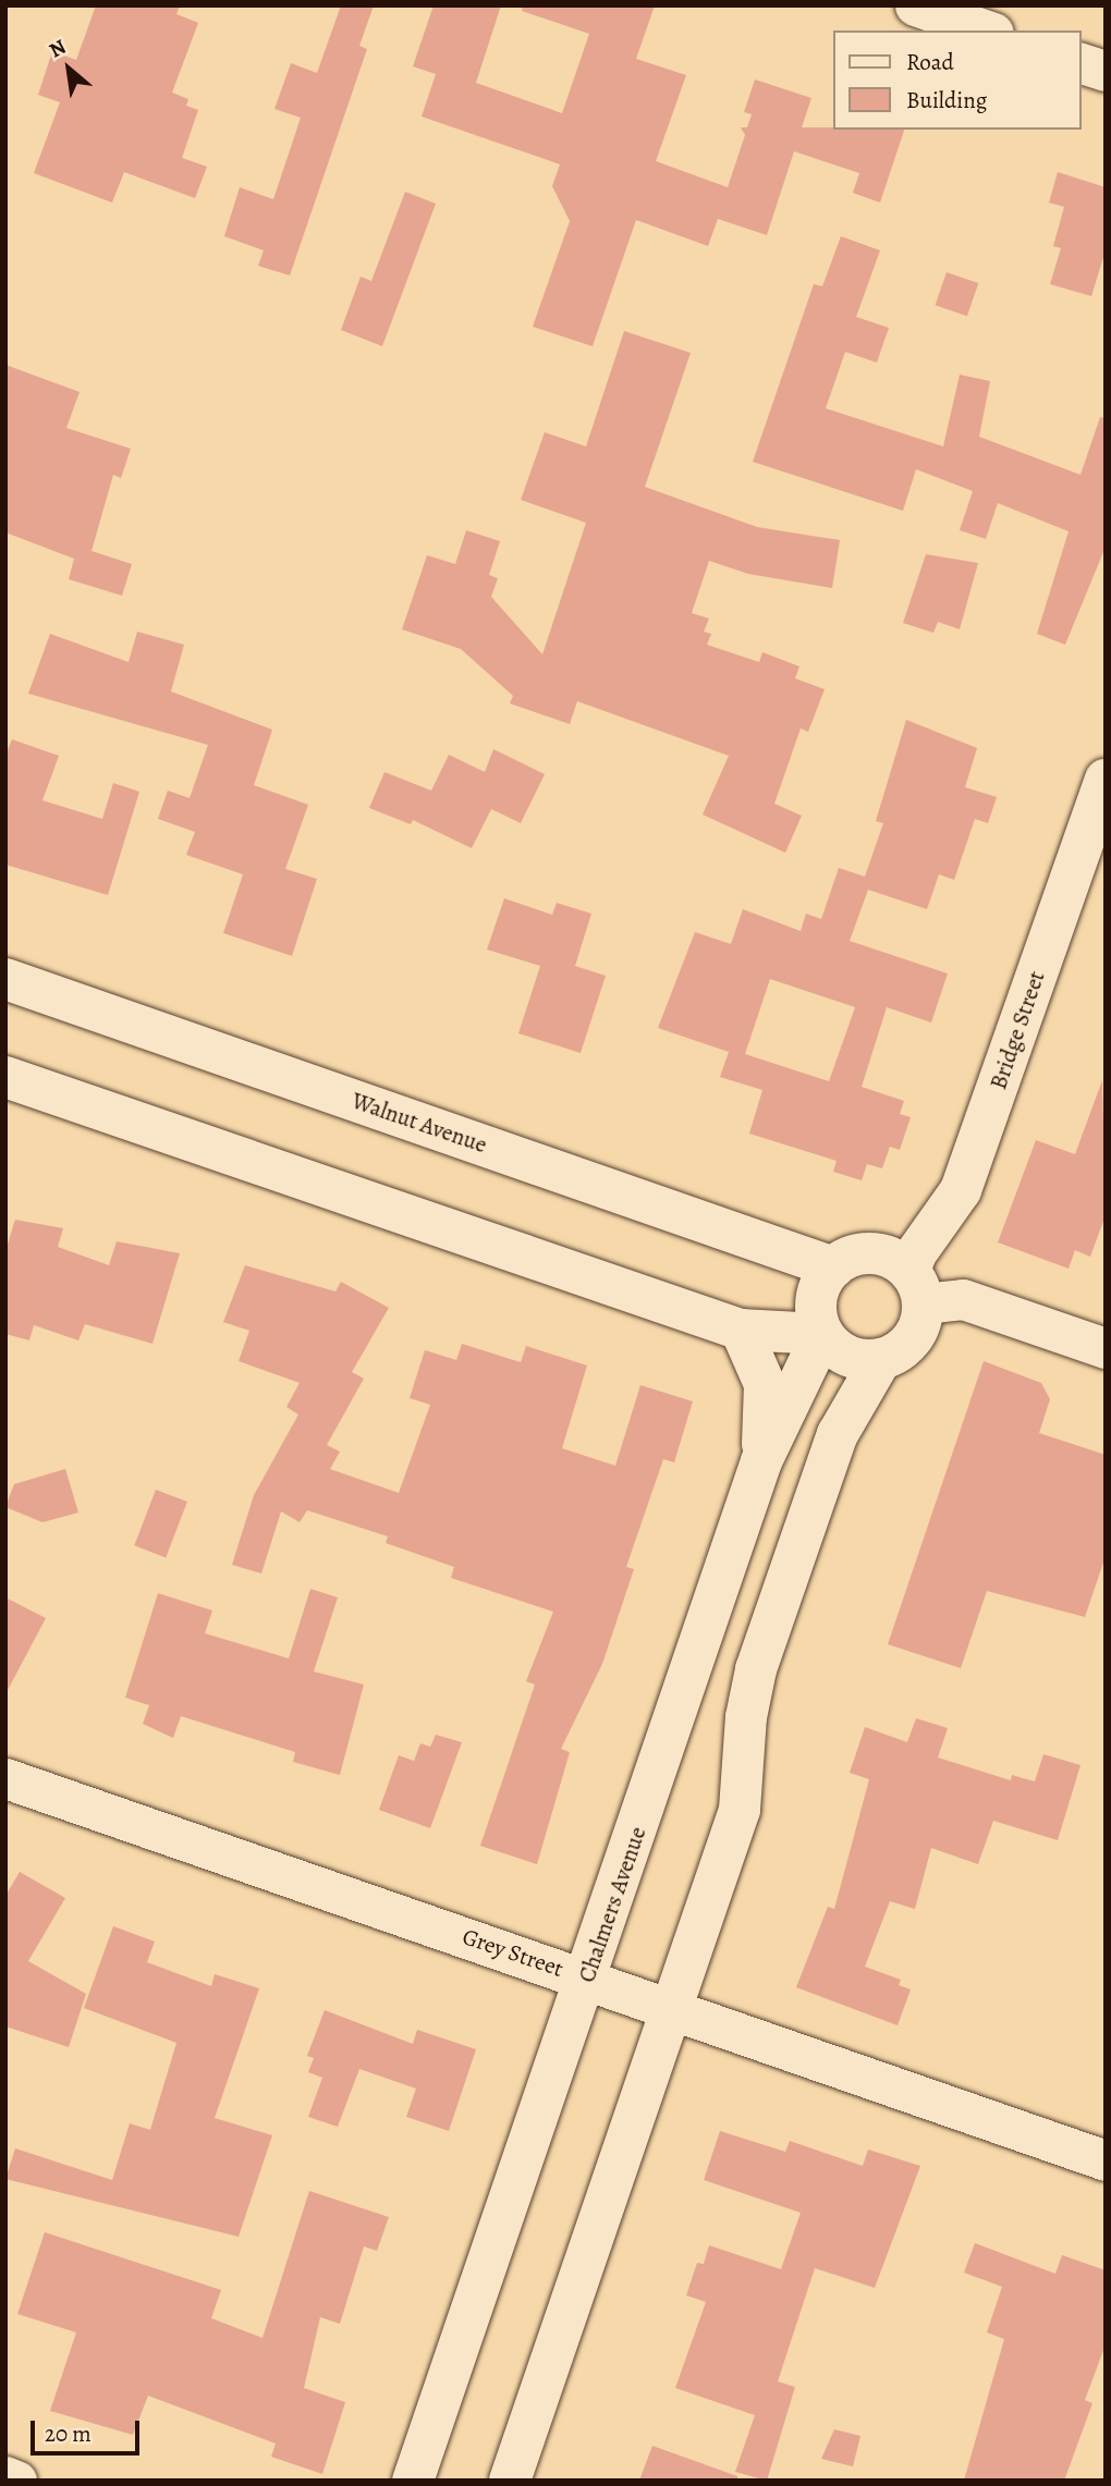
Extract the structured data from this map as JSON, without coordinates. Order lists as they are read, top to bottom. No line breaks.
{"streets":{"street":["Bridge Street","Walnut Avenue","Chalmers Avenue","Grey Street"]},"crossings":[["Bridge Street","Walnut Avenue"],["Bridge Street","Chalmers Avenue"],["Walnut Avenue","Chalmers Avenue"],["Chalmers Avenue","Grey Street"]],"legend":["Road","Building"],"scale_bar":"20 m","north":"top left"}
